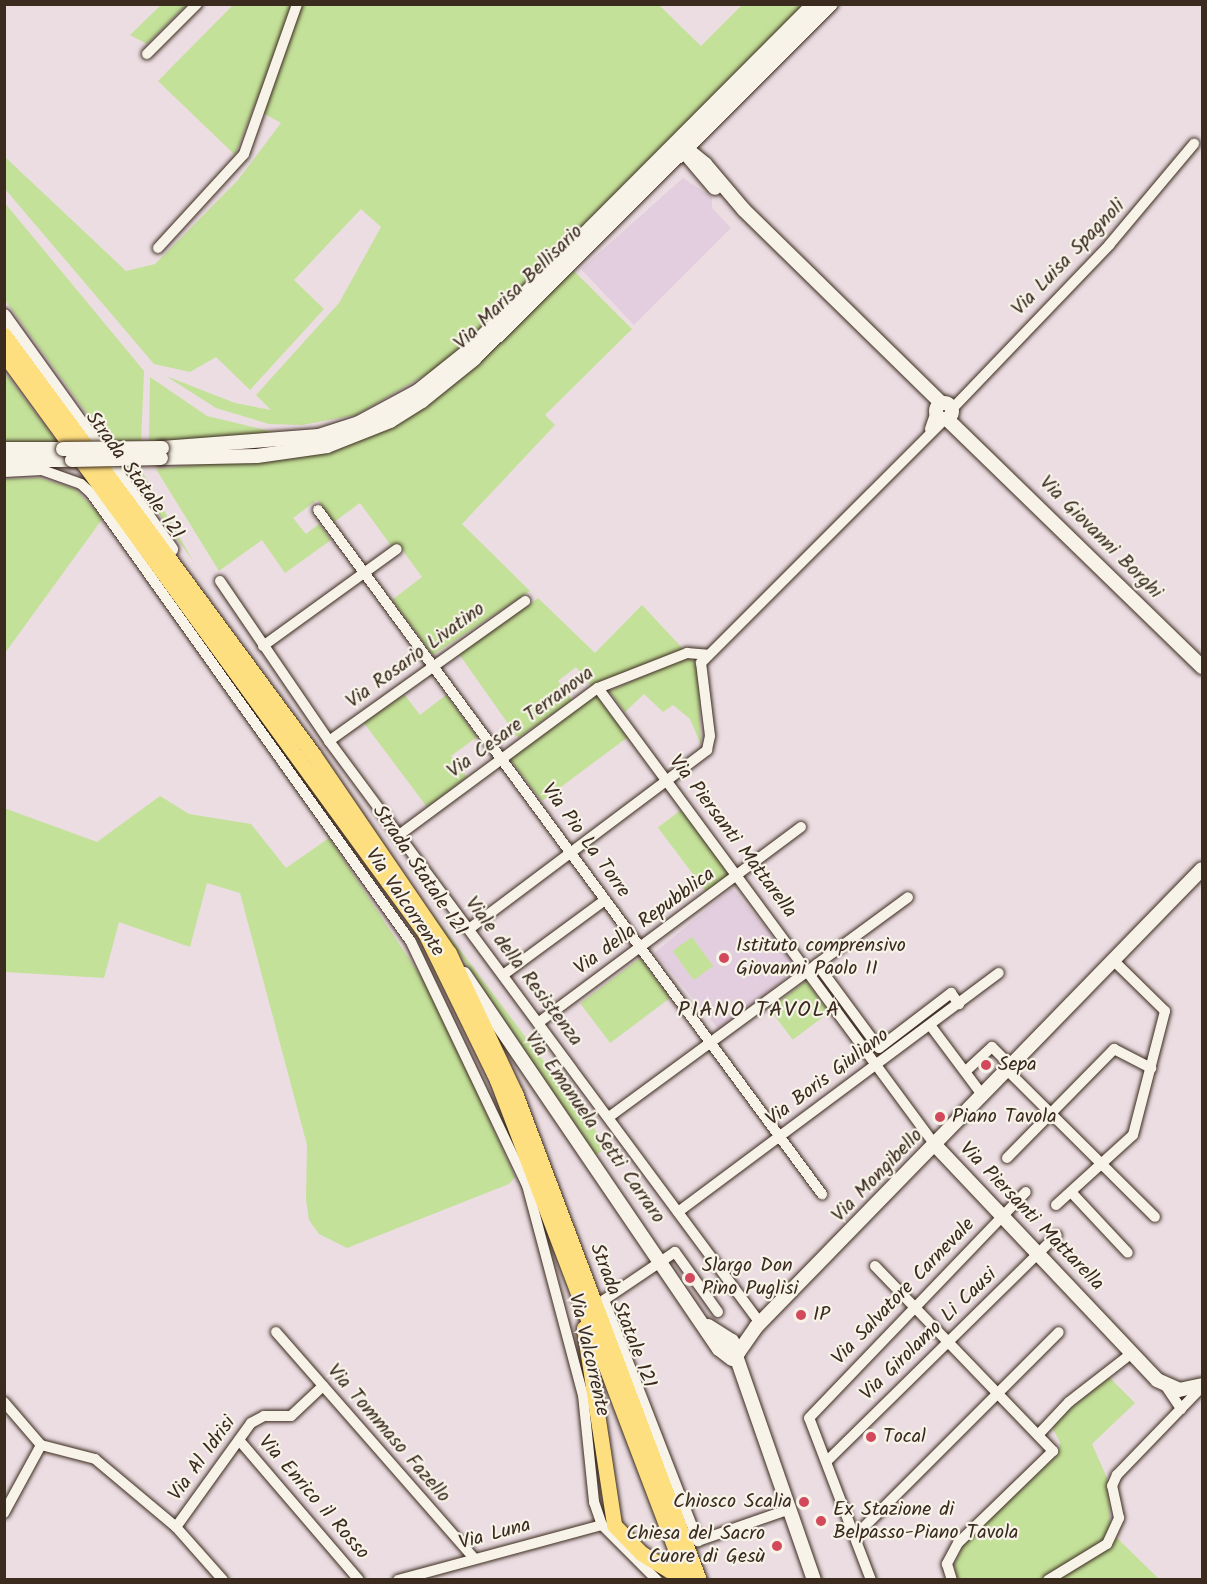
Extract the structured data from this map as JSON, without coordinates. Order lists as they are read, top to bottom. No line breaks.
{"streets":{"main road":["Strada Statale 121"],"street":["Via Luisa Spagnoli","Via Marisa Bellisario","Via Giovanni Borghi","Via Rosario Livatino","Via Cesare Terranova","Via Piersanti Mattarella","Via Pio La Torre","Via Valcorrente","Via della Repubblica","Viale della Resistenza","Via Boris Giuliano","Via Emanuela Setti Carraro","Via Mongibello","Via Salvatore Carnevale","Via Girolamo Li Causi","Via Tommaso Fazello","Via Al Idrisi","Via Enrico il Rosso","Via Luna"]},"crossings":[["Via Luisa Spagnoli","Via Giovanni Borghi"],["Strada Statale 121","Via Emanuela Setti Carraro"],["Via Rosario Livatino","Via Pio La Torre"],["Via Rosario Livatino","Viale della Resistenza"],["Via Cesare Terranova","Via Piersanti Mattarella"],["Via Cesare Terranova","Via Pio La Torre"],["Via Cesare Terranova","Viale della Resistenza"],["Via Piersanti Mattarella","Via della Repubblica"],["Via Piersanti Mattarella","Via Boris Giuliano"],["Via Piersanti Mattarella","Via Mongibello"],["Via Piersanti Mattarella","Via Salvatore Carnevale"],["Via Piersanti Mattarella","Via Girolamo Li Causi"],["Via Pio La Torre","Via della Repubblica"],["Via Pio La Torre","Via Boris Giuliano"],["Via Valcorrente","Via Luna"],["Via della Repubblica","Viale della Resistenza"],["Viale della Resistenza","Via Boris Giuliano"],["Viale della Resistenza","Via Mongibello"],["Via Salvatore Carnevale","Via Girolamo Li Causi"],["Via Tommaso Fazello","Via Al Idrisi"],["Via Tommaso Fazello","Via Luna"],["Via Al Idrisi","Via Enrico il Rosso"]],"districts":["PIANO TAVOLA"],"places":["Istituto comprensivo Giovanni Paolo II","Sepa","Piano Tavola","Slargo Don Pino Puglisi","IP","Tocal","Chiosco Scalia","Ex Stazione di Belpasso-Piano Tavola","Chiesa del Sacro Cuore di Gesù"]}
